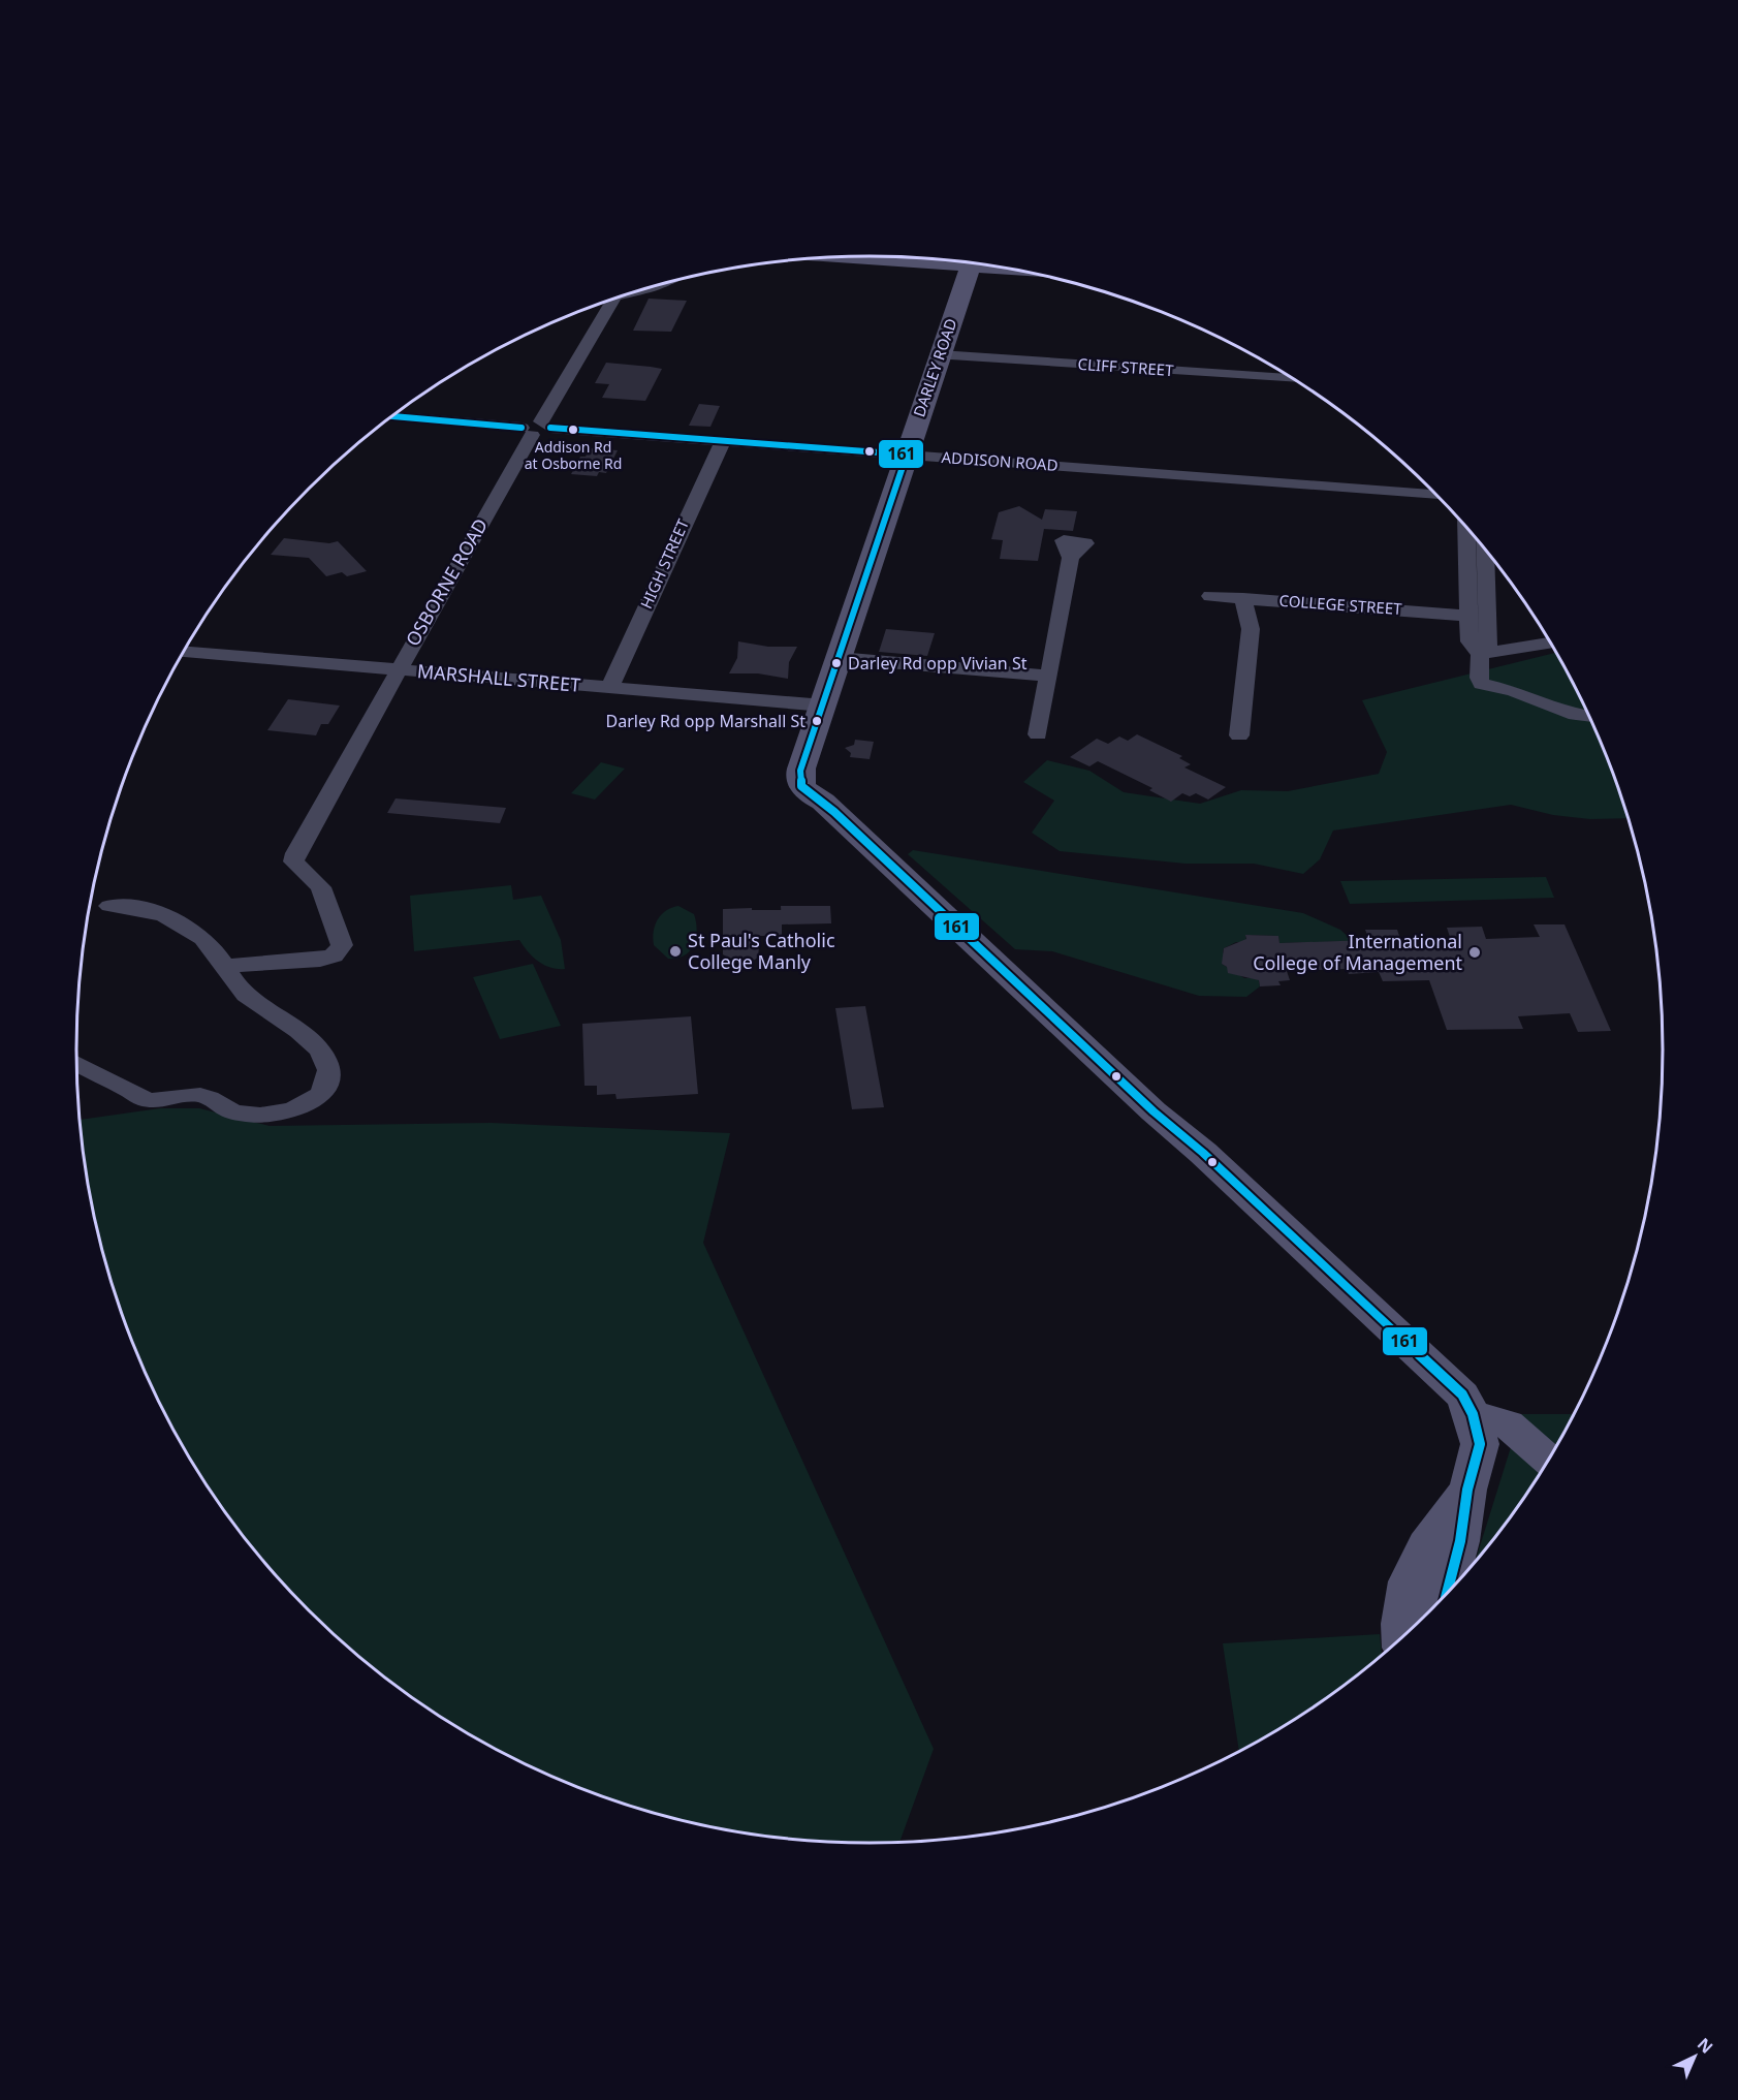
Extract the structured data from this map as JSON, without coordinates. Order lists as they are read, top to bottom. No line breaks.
{"streets":{"street":["DARLEY ROAD","CLIFF STREET","ADDISON ROAD","HIGH STREET","OSBORNE ROAD","COLLEGE STREET","MARSHALL STREET"]},"crossings":[["DARLEY ROAD","CLIFF STREET"],["DARLEY ROAD","ADDISON ROAD"],["DARLEY ROAD","MARSHALL STREET"],["ADDISON ROAD","HIGH STREET"],["ADDISON ROAD","OSBORNE ROAD"],["HIGH STREET","MARSHALL STREET"],["OSBORNE ROAD","MARSHALL STREET"]],"places":["Addison Rd at Osborne Rd","Darley Rd opp Vivian St","Darley Rd opp Marshall St","St Paul's Catholic College Manly","International College of Management"],"lines":["transit line 161"],"north":"top right"}
